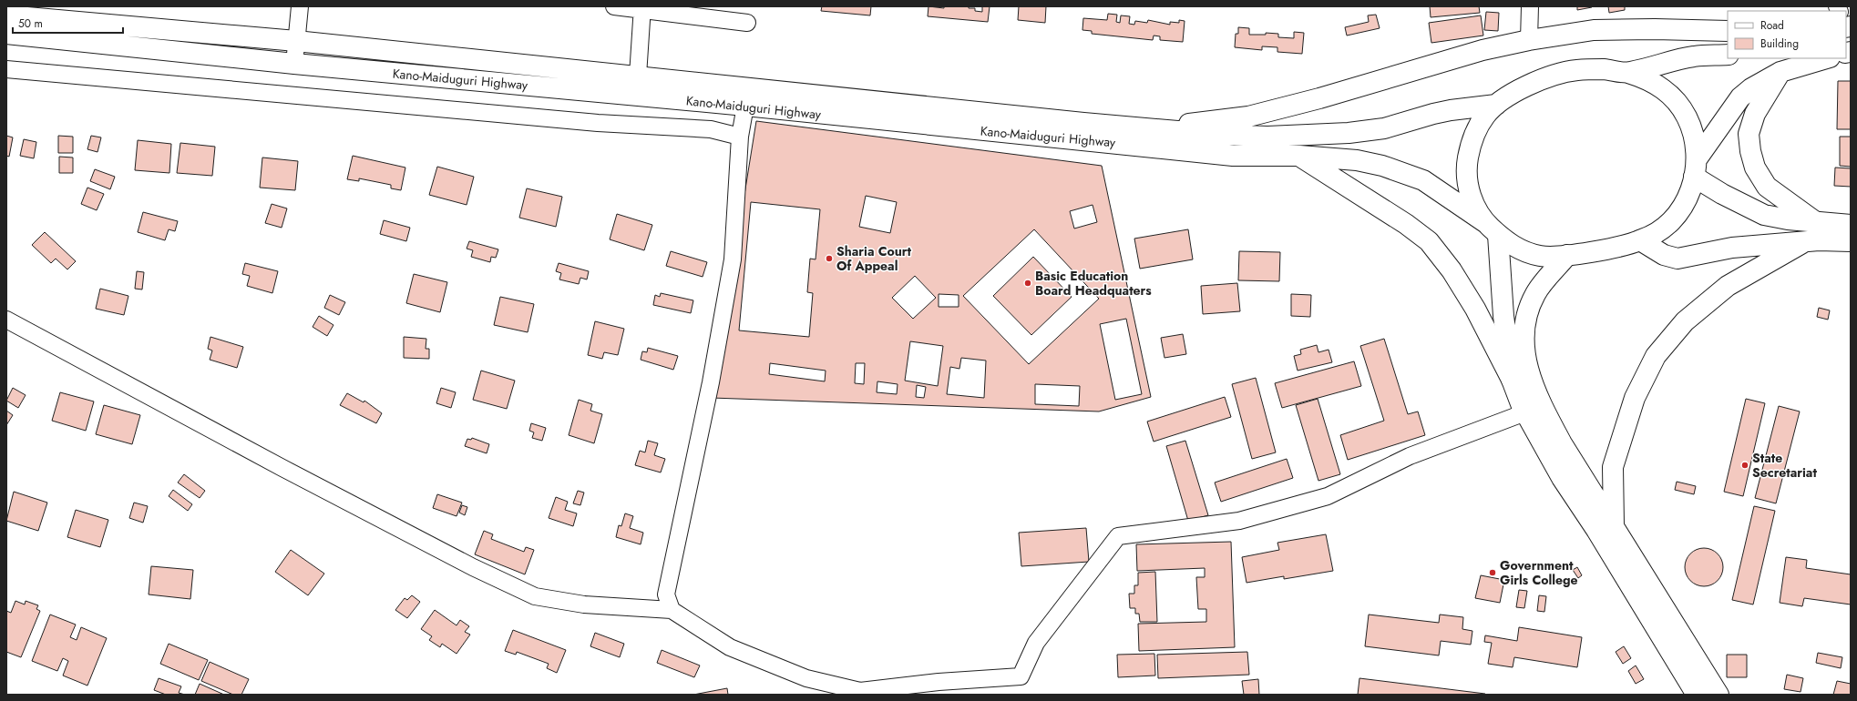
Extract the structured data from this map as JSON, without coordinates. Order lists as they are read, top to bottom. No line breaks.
{"streets":{"main road":["Kano-Maiduguri Highway"]},"places":["Sharia Court Of Appeal","Basic Education Board Headquaters","State Secretariat","Government Girls College"],"legend":["Road","Building"],"scale_bar":"50 m"}
